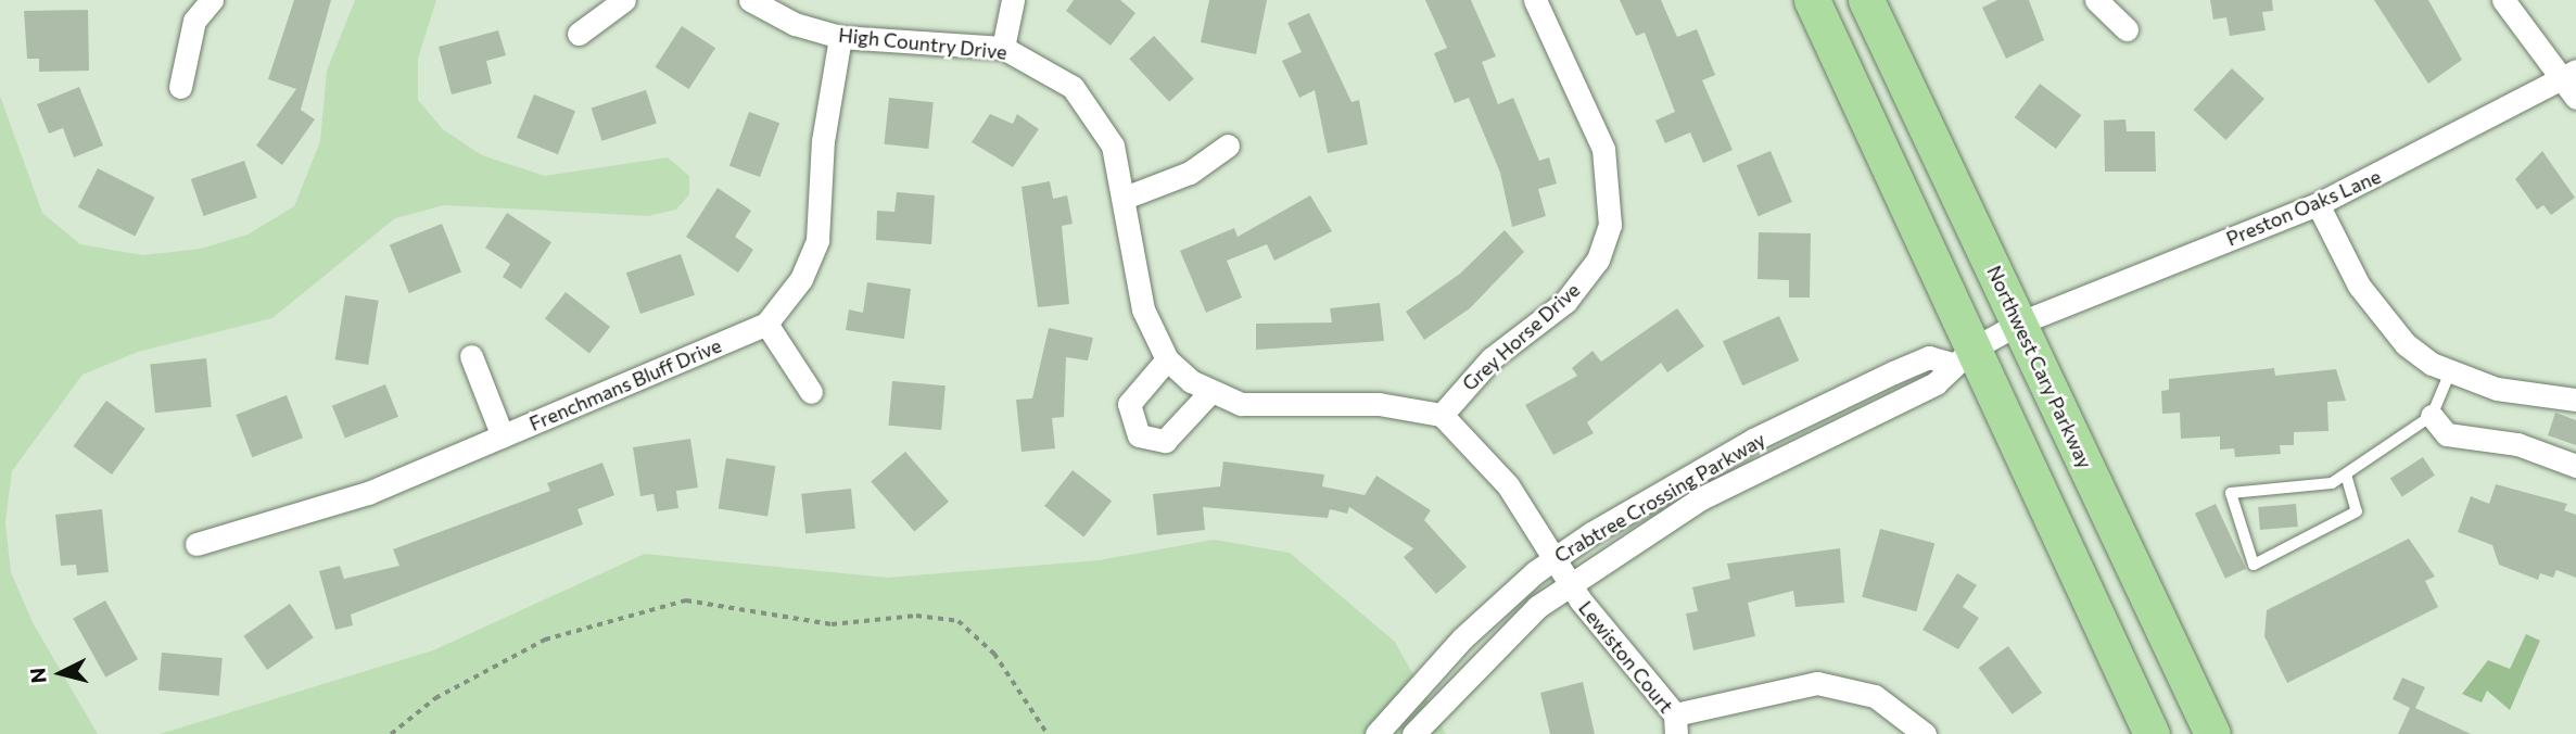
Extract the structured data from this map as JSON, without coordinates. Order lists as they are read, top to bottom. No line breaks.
{"streets":{"main road":["Northwest Cary Parkway"],"street":["High Country Drive","Preston Oaks Lane","Grey Horse Drive","Frenchmans Bluff Drive","Crabtree Crossing Parkway","Lewiston Court"]},"crossings":[["High Country Drive","Grey Horse Drive"],["High Country Drive","Frenchmans Bluff Drive"],["Preston Oaks Lane","Northwest Cary Parkway"],["Preston Oaks Lane","Crabtree Crossing Parkway"],["Northwest Cary Parkway","Crabtree Crossing Parkway"],["Crabtree Crossing Parkway","Lewiston Court"]],"north":"left"}
